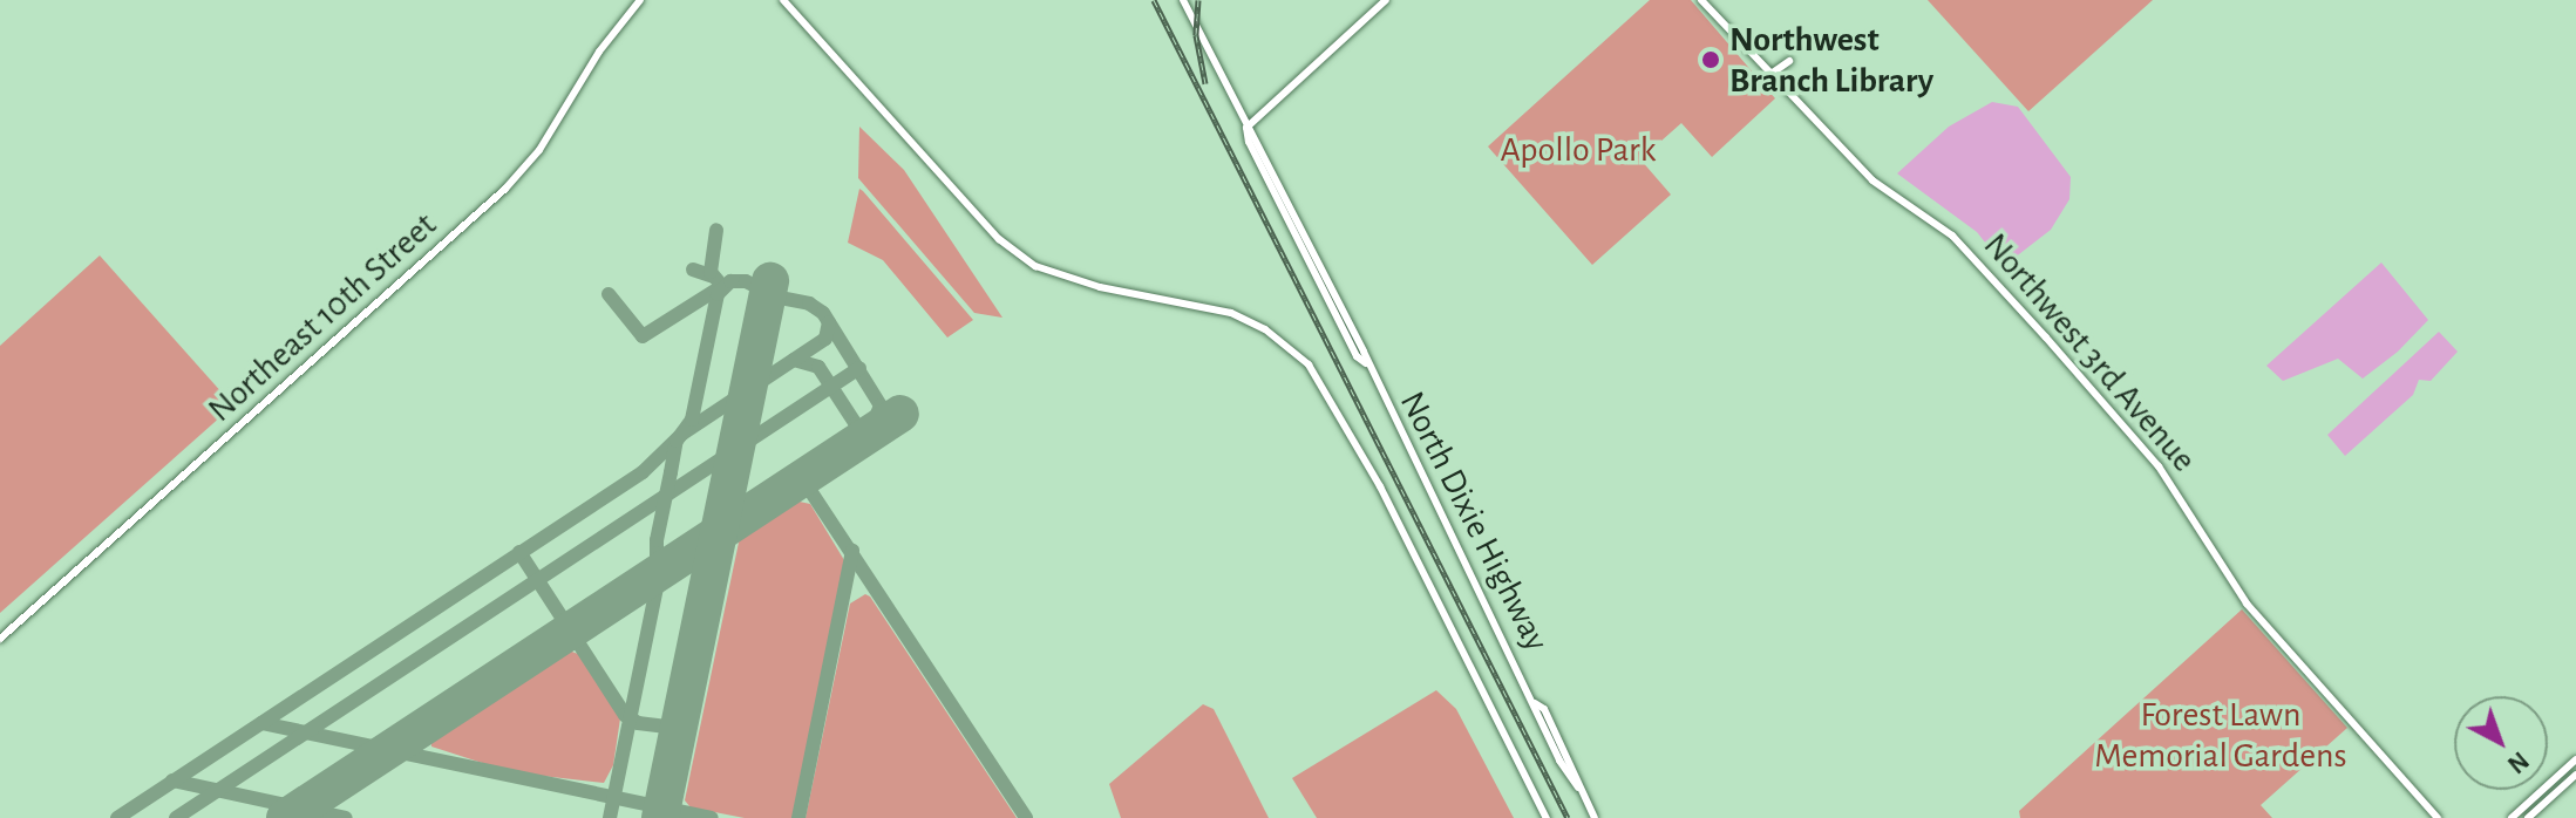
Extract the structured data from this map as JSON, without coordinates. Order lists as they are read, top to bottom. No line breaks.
{"streets":{"street":["Northeast 10th Street","Northwest 3rd Avenue","North Dixie Highway"]},"parks":["Apollo Park","Forest Lawn Memorial Gardens"],"places":["Northwest Branch Library"],"north":"bottom right"}
